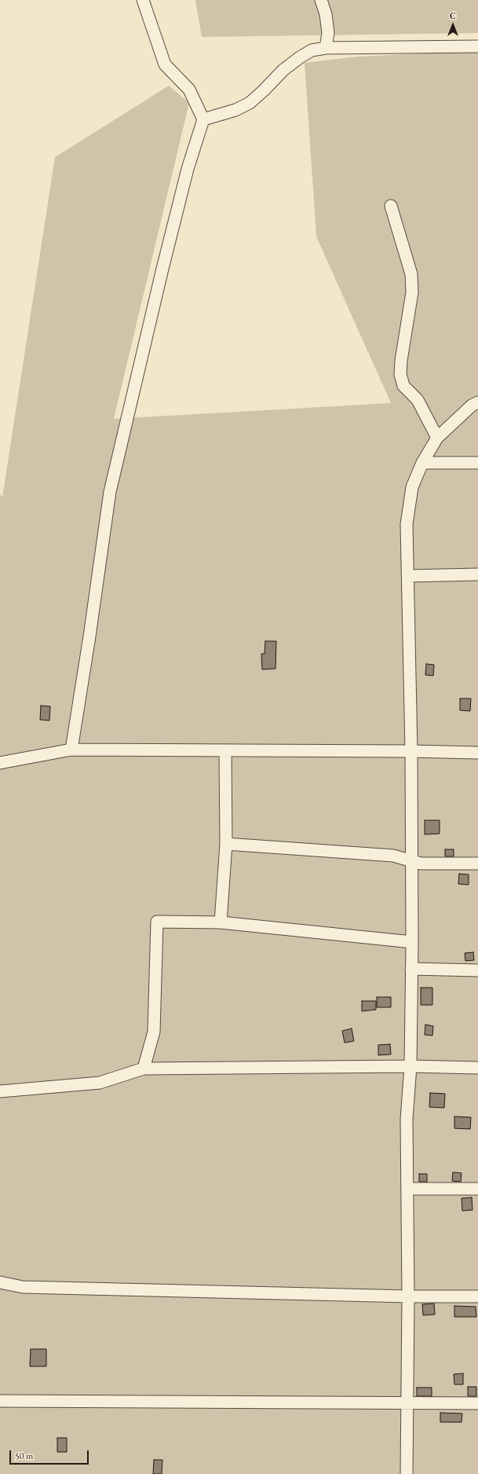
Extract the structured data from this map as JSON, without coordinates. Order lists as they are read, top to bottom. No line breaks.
{"scale_bar":"50 m","north":"top"}
